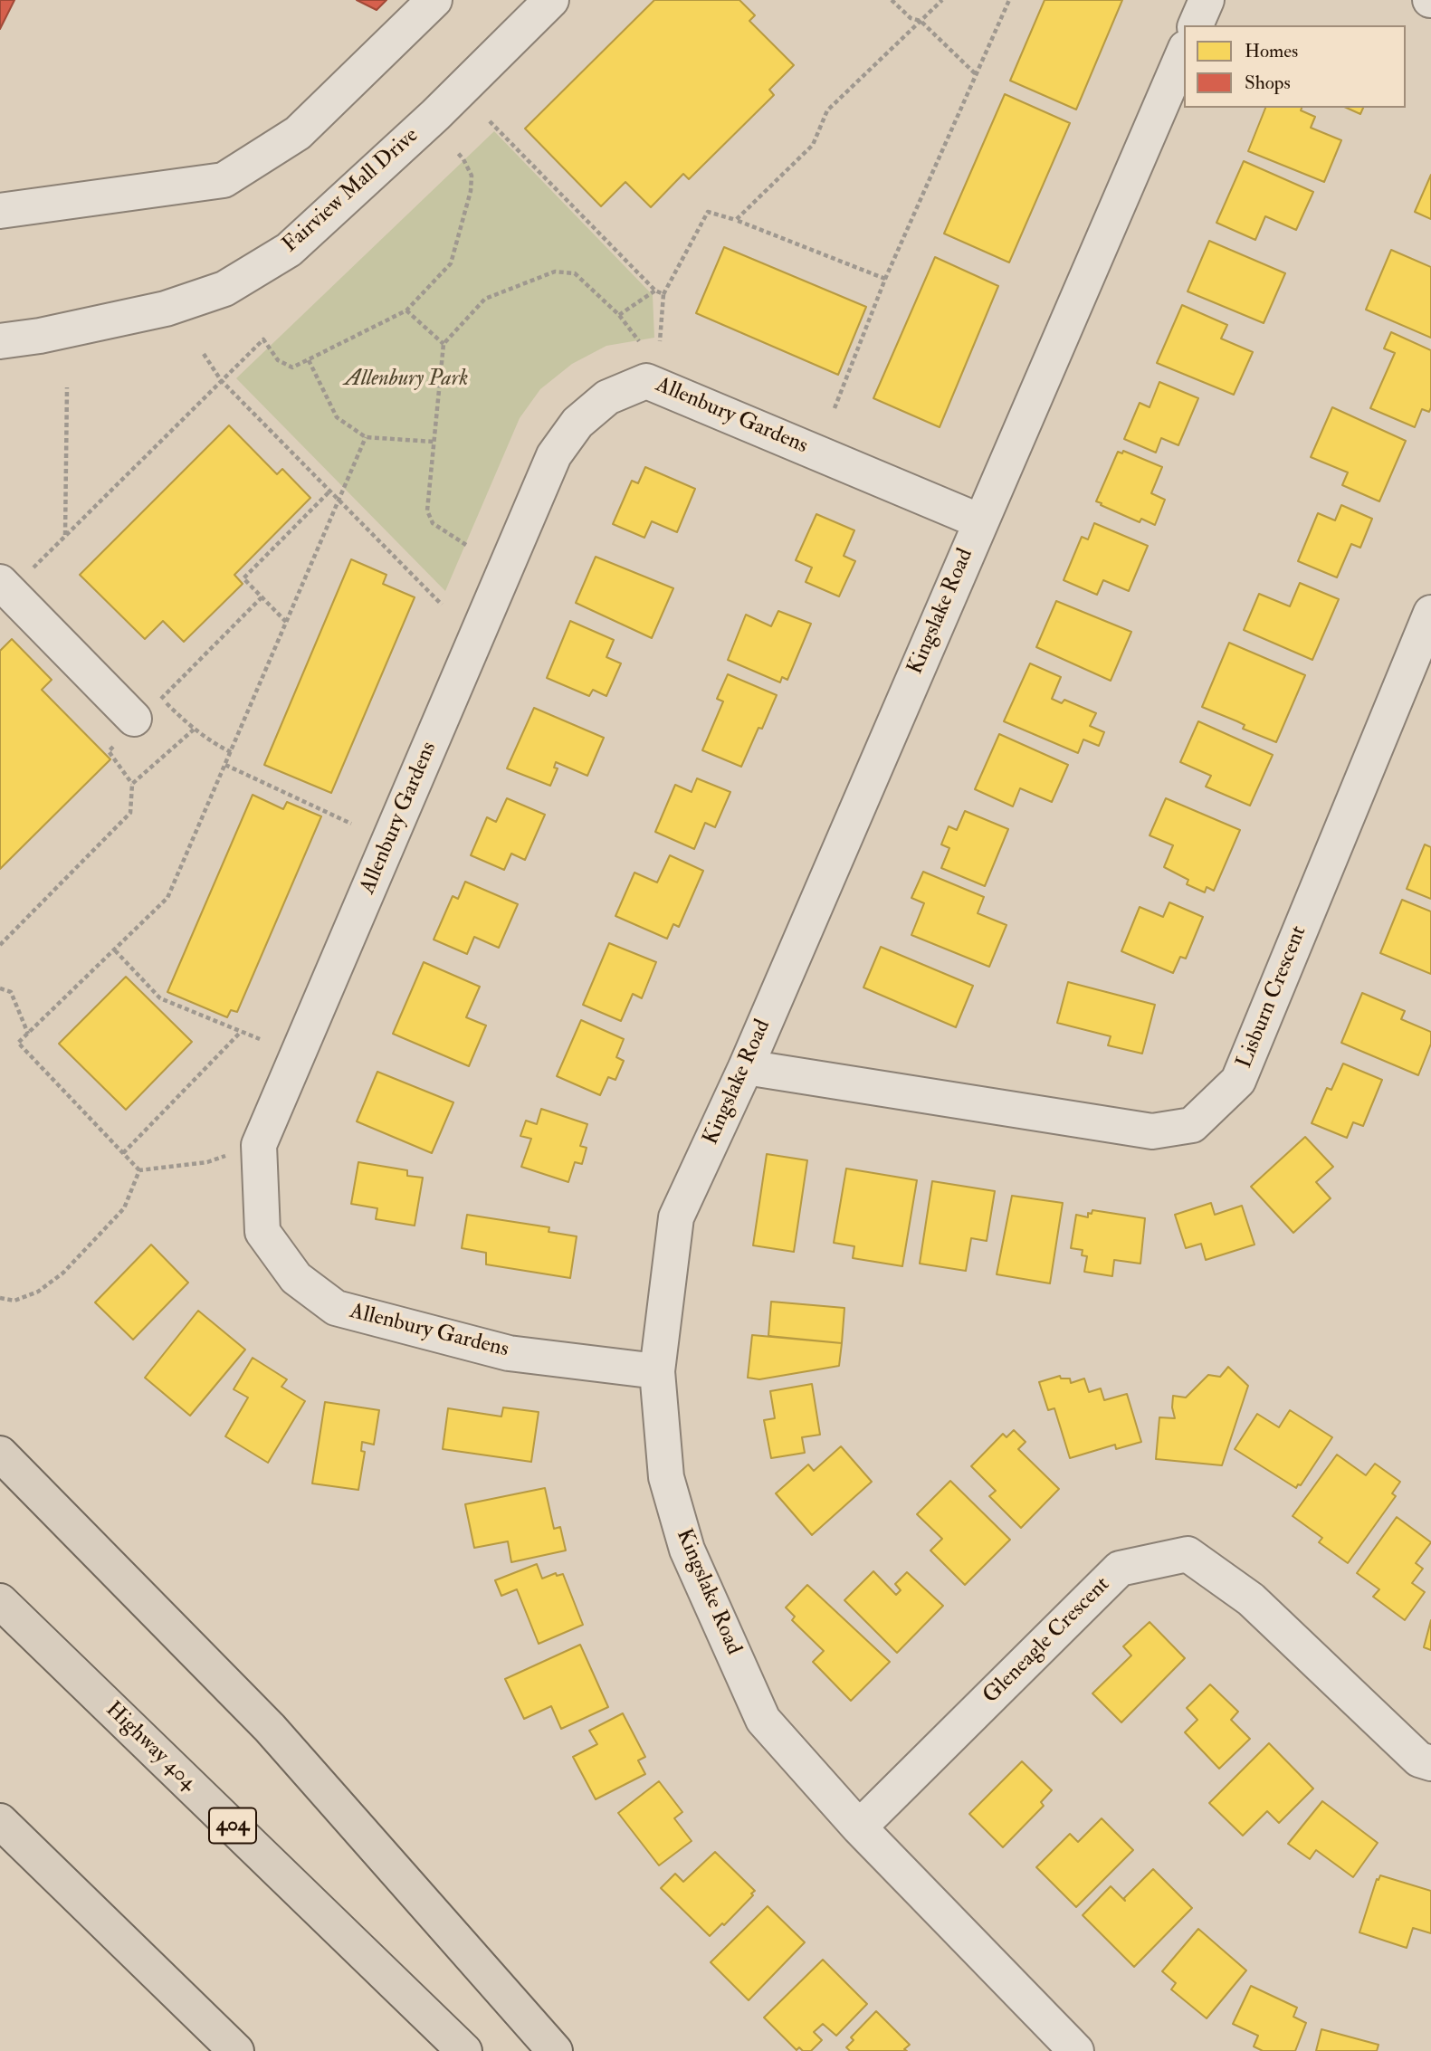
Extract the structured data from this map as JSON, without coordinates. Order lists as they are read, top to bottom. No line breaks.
{"streets":{"highway":["Highway 404","404"],"street":["Fairview Mall Drive","Allenbury Gardens","Kingslake Road","Lisburn Crescent","Gleneagle Crescent"]},"crossings":[["Allenbury Gardens","Kingslake Road"],["Kingslake Road","Lisburn Crescent"],["Kingslake Road","Gleneagle Crescent"]],"parks":["Allenbury Park"],"legend":["Homes","Shops"]}
